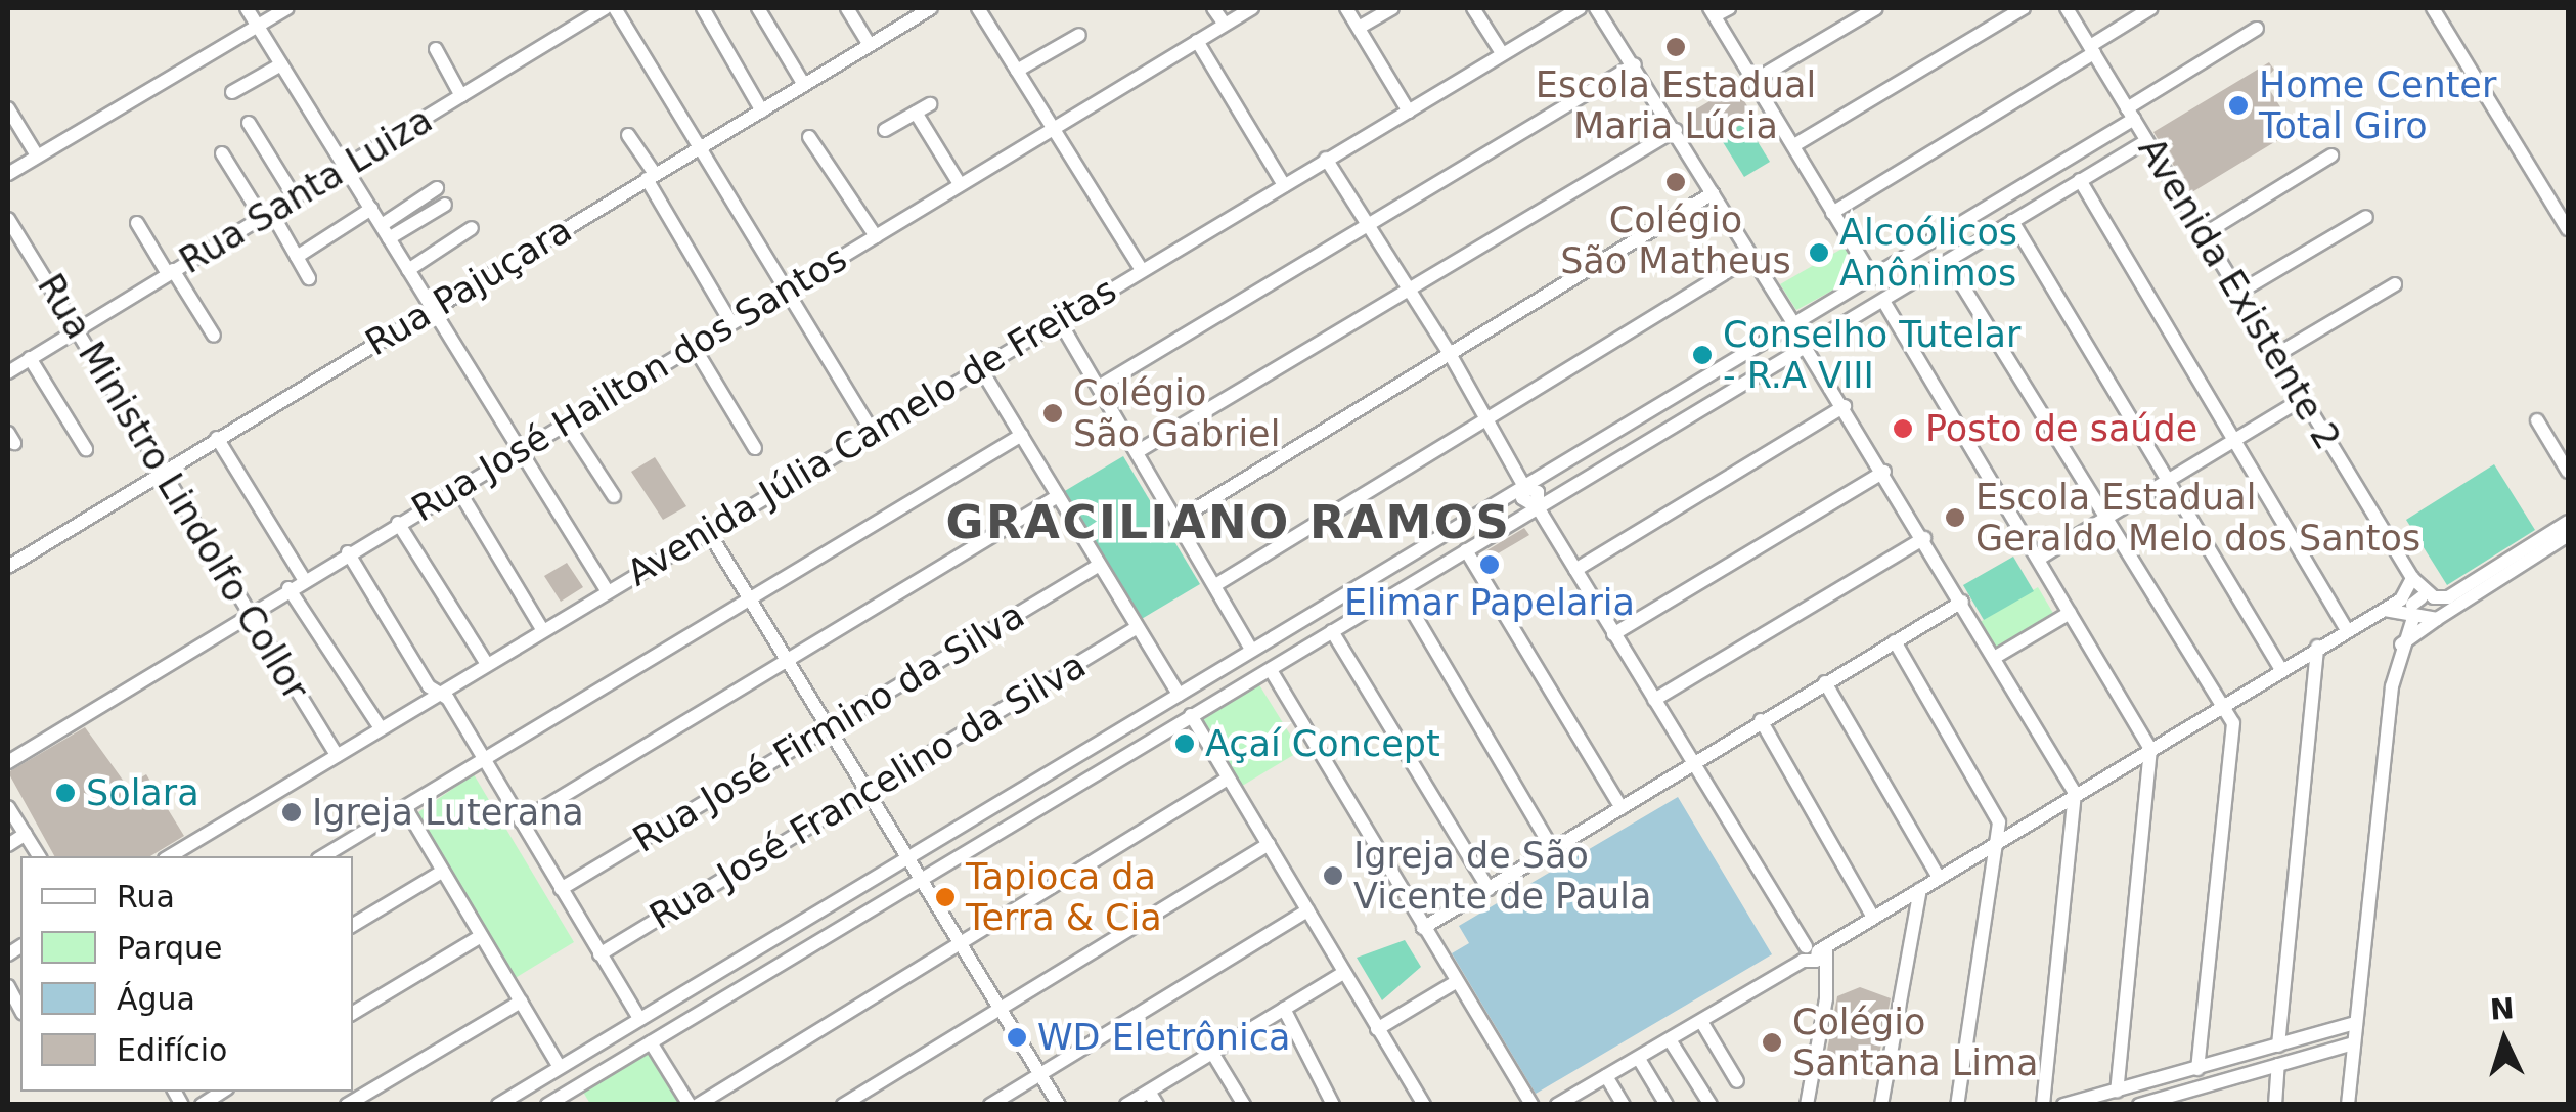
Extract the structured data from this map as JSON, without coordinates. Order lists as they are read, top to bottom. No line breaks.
{"streets":{"street":["Rua Santa Luiza","Rua Pajuçara","Avenida Existente 2","Rua José Hailton dos Santos","Avenida Júlia Camelo de Freitas","Rua Ministro Lindolfo Collor","Rua José Firmino da Silva","Rua José Francelino da Silva"]},"crossings":[["Rua Santa Luiza","Rua Ministro Lindolfo Collor"],["Rua Pajuçara","Rua Ministro Lindolfo Collor"],["Rua José Hailton dos Santos","Rua Ministro Lindolfo Collor"],["Avenida Júlia Camelo de Freitas","Rua Ministro Lindolfo Collor"]],"districts":["GRACILIANO RAMOS"],"places":["Escola Estadual Maria Lúcia","Home Center Total Giro","Colégio São Matheus","Alcoólicos Anônimos","Conselho Tutelar - R.A VIII","Colégio São Gabriel","Posto de saúde","Escola Estadual Geraldo Melo dos Santos","Elimar Papelaria","Açaí Concept","Solara","Igreja Luterana","Igreja de São Vicente de Paula","Tapioca da Terra & Cia","WD Eletrônica","Colégio Santana Lima"],"legend":["Rua","Parque","Água","Edifício"],"north":"top"}
